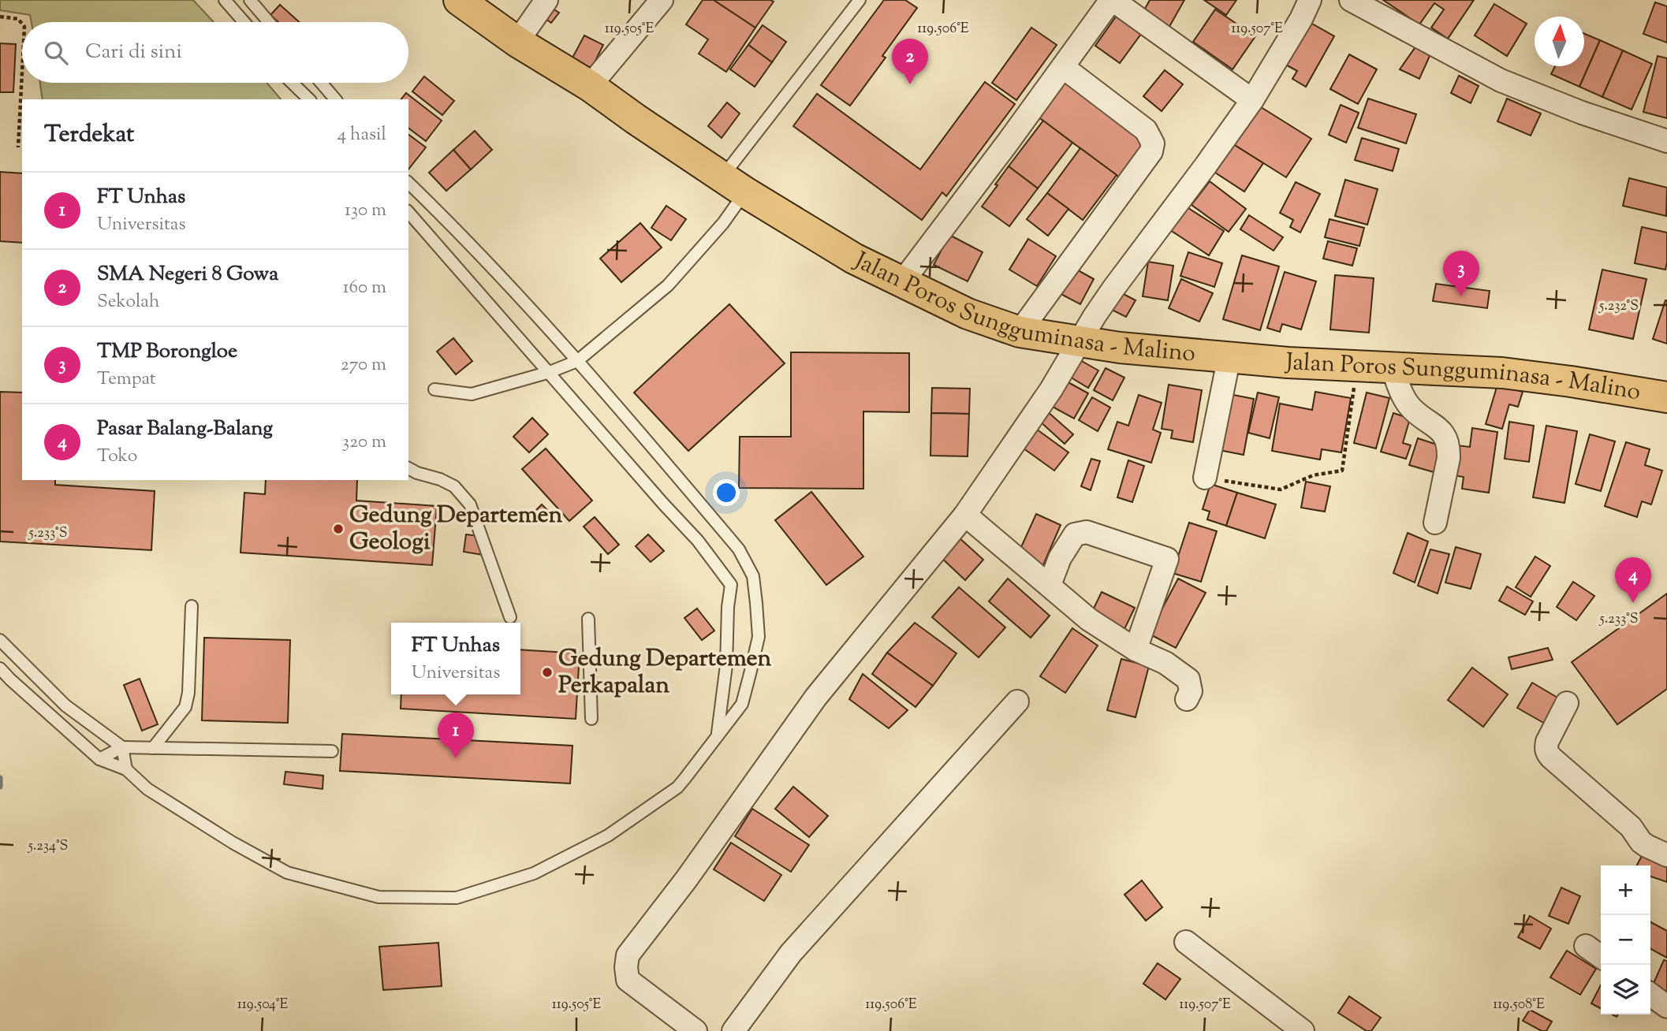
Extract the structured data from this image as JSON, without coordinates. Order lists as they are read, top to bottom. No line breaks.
{"streets":{"main road":["Jalan Poros Sungguminasa - Malino"]},"places":["Gedung Departemen Geologi","Gedung Departemen Perkapalan"],"north":"top","page":{"search":"Cari di sini","pins":["2","3","4","1"],"heading":["Terdekat","4 hasil"],"list":[{"mark":"1","name":"FT Unhas","note":"Universitas","value":"130 m"},{"mark":"2","name":"SMA Negeri 8 Gowa","note":"Sekolah","value":"160 m"},{"mark":"3","name":"TMP Borongloe","note":"Tempat","value":"270 m"},{"mark":"4","name":"Pasar Balang-Balang","note":"Toko","value":"320 m"}],"popup":["FT Unhas","Universitas"],"map_buttons":["+","−"]},"coordinates":["119.505°E","119.506°E","119.507°E","5.232°S","5.233°S","5.234°S","119.504°E","119.508°E"]}
